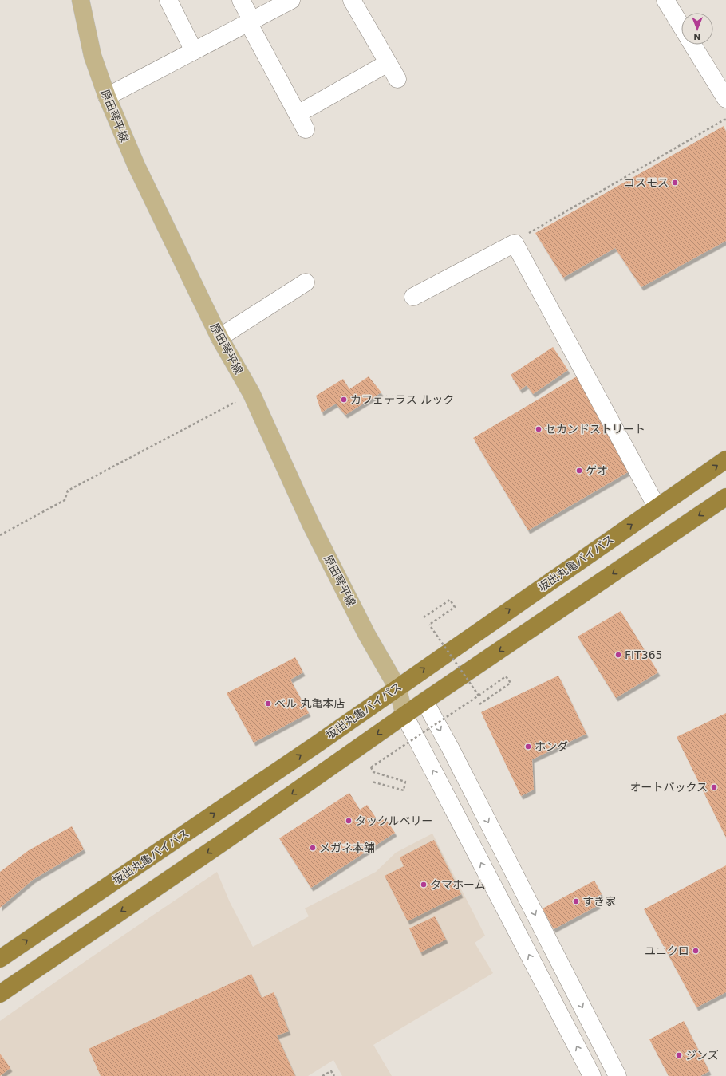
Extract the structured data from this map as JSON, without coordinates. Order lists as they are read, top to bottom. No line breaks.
{"streets":{"highway":["坂出丸亀バイパス"],"main road":["原田琴平線"]},"crossings":[["原田琴平線","坂出丸亀バイパス"]],"places":["コスモス","カフェテラス ルック","セカンドストリート","ゲオ","FIT365","ベル 丸亀本店","ホンダ","オートバックス","タックルベリー","メガネ本舗","タマホーム","すき家","ユニクロ","ジンズ"],"north":"bottom"}
